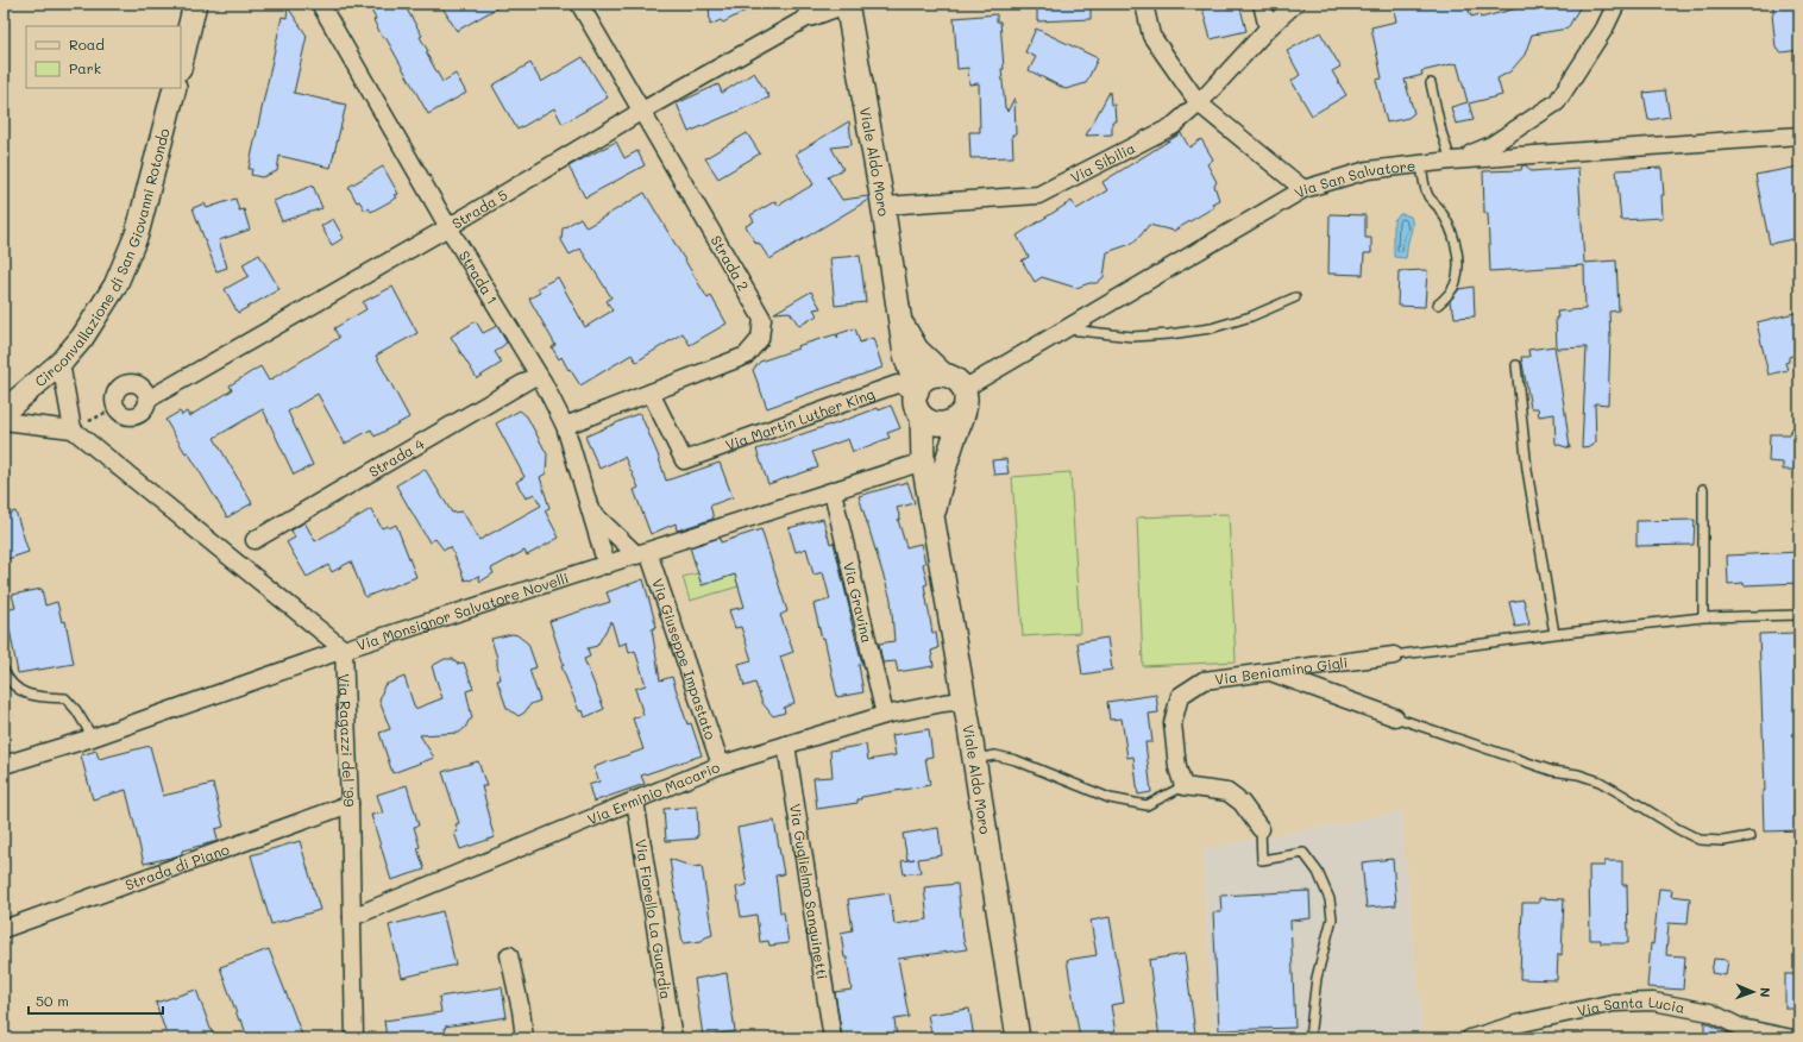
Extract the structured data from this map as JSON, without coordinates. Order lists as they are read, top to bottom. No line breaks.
{"streets":{"main road":["Viale Aldo Moro","Circonvallazione di San Giovanni Rotondo"],"street":["Via Sibilia","Via San Salvatore","Strada 5","Strada 2","Strada 1","Via Martin Luther King","Strada 4","Via Gravina","Via Monsignor Salvatore Novelli","Via Giuseppe Impastato","Via Beniamino Gigli","Via Ragazzi del '99","Via Erminio Macario","Strada di Piano","Via Guglielmo Sanguinetti","Via Fiorello La Guardia","Via Santa Lucia"]},"crossings":[["Viale Aldo Moro","Via Sibilia"],["Viale Aldo Moro","Via San Salvatore"],["Viale Aldo Moro","Via Martin Luther King"],["Viale Aldo Moro","Via Monsignor Salvatore Novelli"],["Viale Aldo Moro","Via Erminio Macario"],["Via San Salvatore","Via Martin Luther King"],["Strada 5","Strada 2"],["Strada 5","Strada 1"],["Strada 2","Strada 1"],["Strada 2","Via Martin Luther King"],["Strada 1","Strada 4"],["Strada 1","Via Monsignor Salvatore Novelli"],["Via Gravina","Via Monsignor Salvatore Novelli"],["Via Gravina","Via Erminio Macario"],["Via Monsignor Salvatore Novelli","Via Giuseppe Impastato"],["Via Monsignor Salvatore Novelli","Via Ragazzi del '99"],["Via Giuseppe Impastato","Via Erminio Macario"],["Via Ragazzi del '99","Via Erminio Macario"],["Via Ragazzi del '99","Strada di Piano"],["Via Erminio Macario","Via Guglielmo Sanguinetti"],["Via Erminio Macario","Via Fiorello La Guardia"]],"legend":["Road","Park"],"scale_bar":"50 m","north":"right"}
